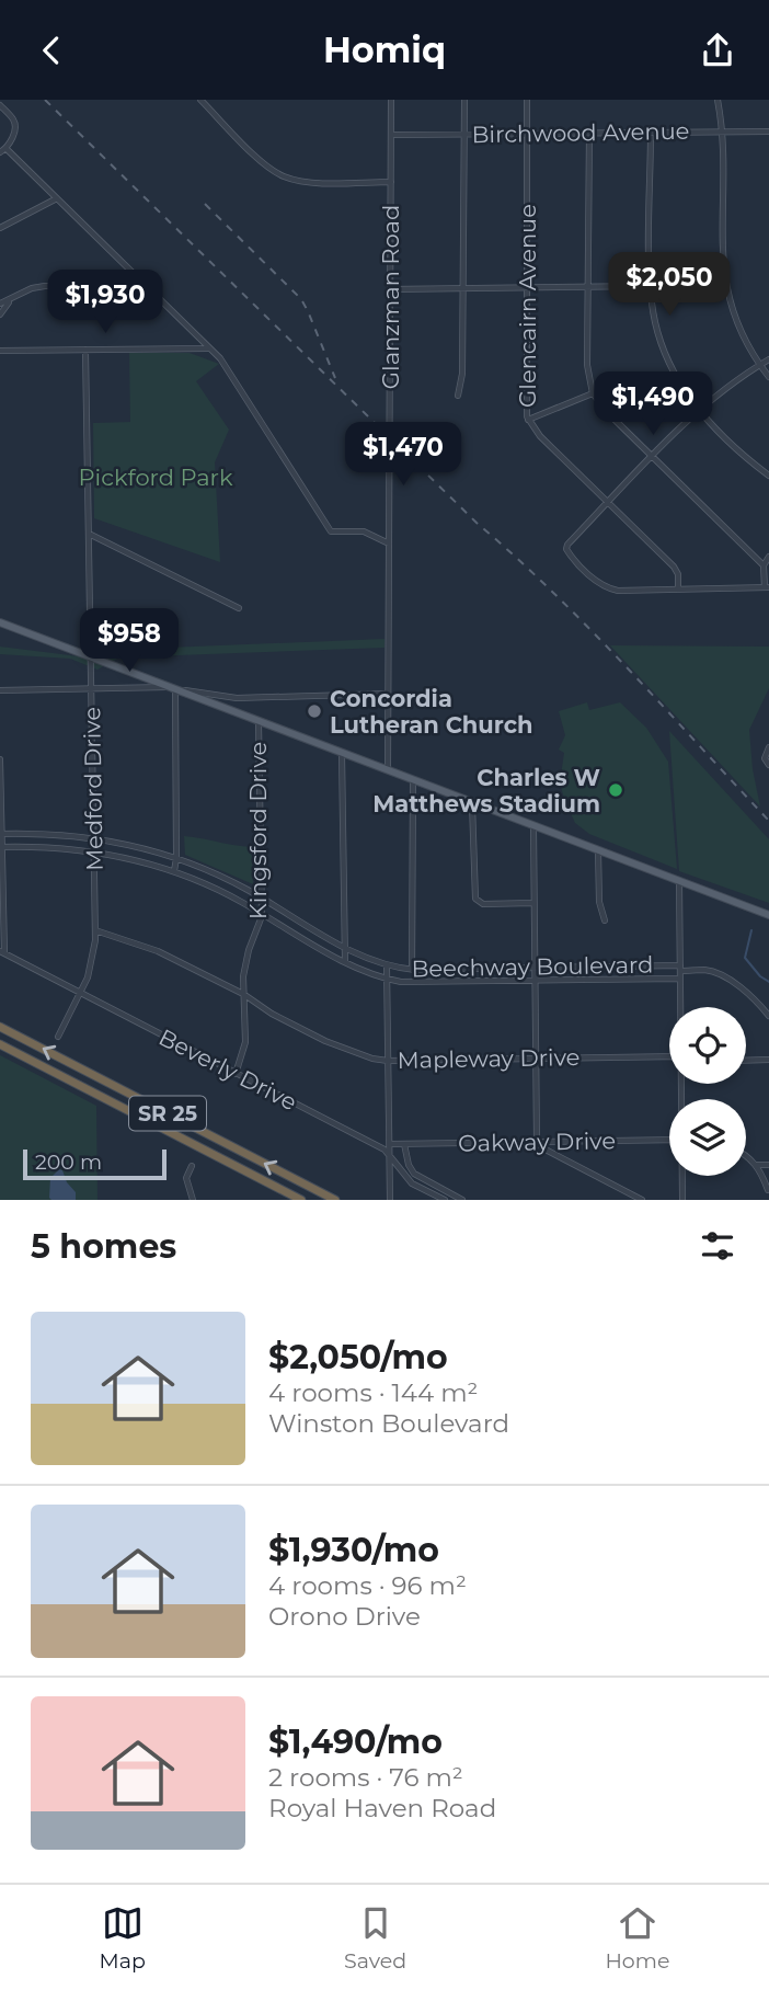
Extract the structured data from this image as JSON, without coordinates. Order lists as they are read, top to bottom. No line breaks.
{"streets":{"highway":["SR 25"],"street":["Birchwood Avenue","Glanzman Road","Glencairn Avenue","Medford Drive","Kingsford Drive","Beechway Boulevard","Mapleway Drive","Beverly Drive","Oakway Drive"]},"crossings":[["Birchwood Avenue","Glanzman Road"],["Birchwood Avenue","Glencairn Avenue"],["Medford Drive","Beechway Boulevard"],["Medford Drive","Mapleway Drive"],["Medford Drive","Beverly Drive"],["Kingsford Drive","Beechway Boulevard"],["Kingsford Drive","Mapleway Drive"],["Kingsford Drive","Beverly Drive"]],"parks":["Pickford Park"],"places":["Concordia Lutheran Church","Charles W Matthews Stadium"],"scale_bar":"200 m","page":{"header":"Homiq","price":["$2,050","$1,930","$1,490","$1,470","$958"],"scale":"200 m","heading":"5 homes","list":[{"name":"$2,050/mo","note":"4 rooms · 144 m² · Winston Boulevard"},{"name":"$1,930/mo","note":"4 rooms · 96 m² · Orono Drive"},{"name":"$1,490/mo","note":"2 rooms · 76 m² · Royal Haven Road"}],"tabs":["Map","Saved","Home"]}}
